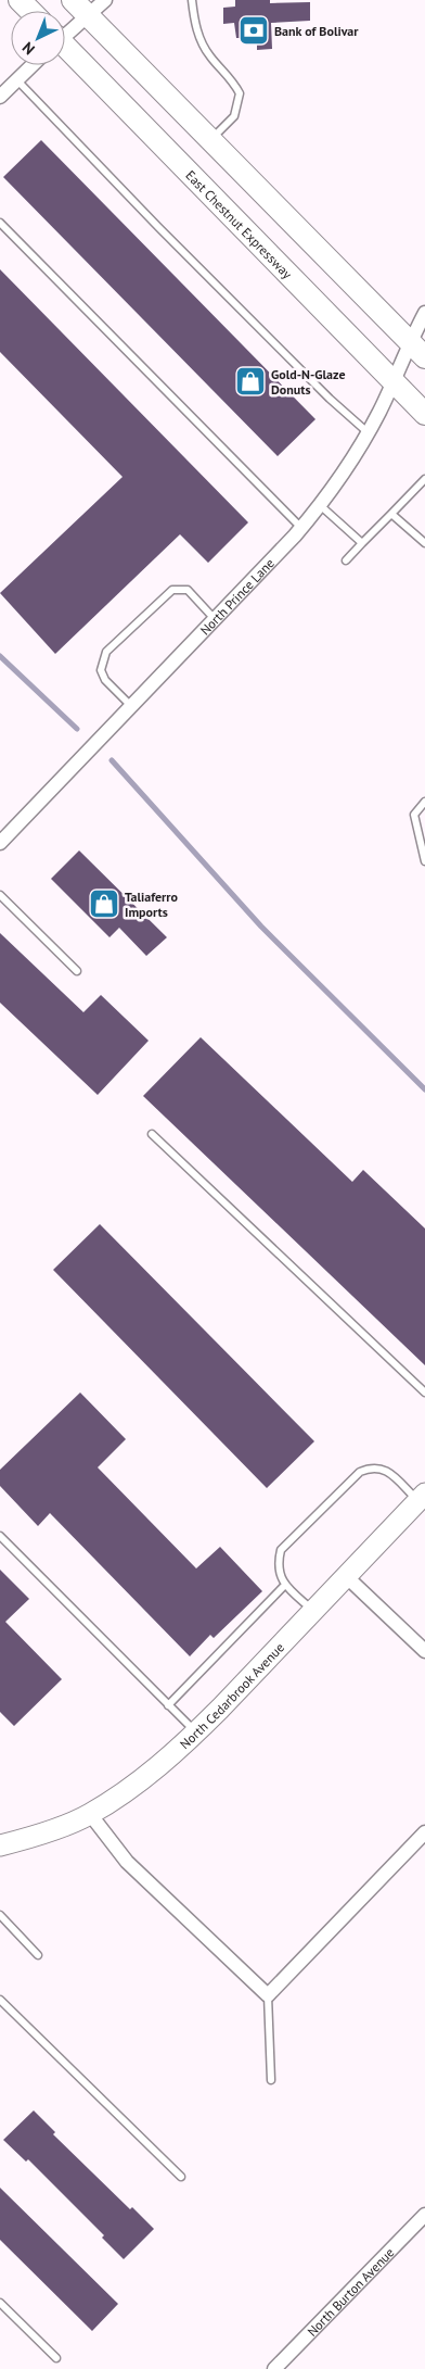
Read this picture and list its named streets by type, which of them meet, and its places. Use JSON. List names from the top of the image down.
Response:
{
  "streets": {
    "main road": ["East Chestnut Expressway"],
    "street": ["North Prince Lane", "North Cedarbrook Avenue", "North Burton Avenue"]
  },
  "crossings": [
    ["East Chestnut Expressway", "North Prince Lane"]
  ],
  "places": {
    "bank": ["Bank of Bolivar"],
    "shop": ["Gold-N-Glaze Donuts", "Taliaferro Imports"]
  },
  "north": "bottom left"
}
